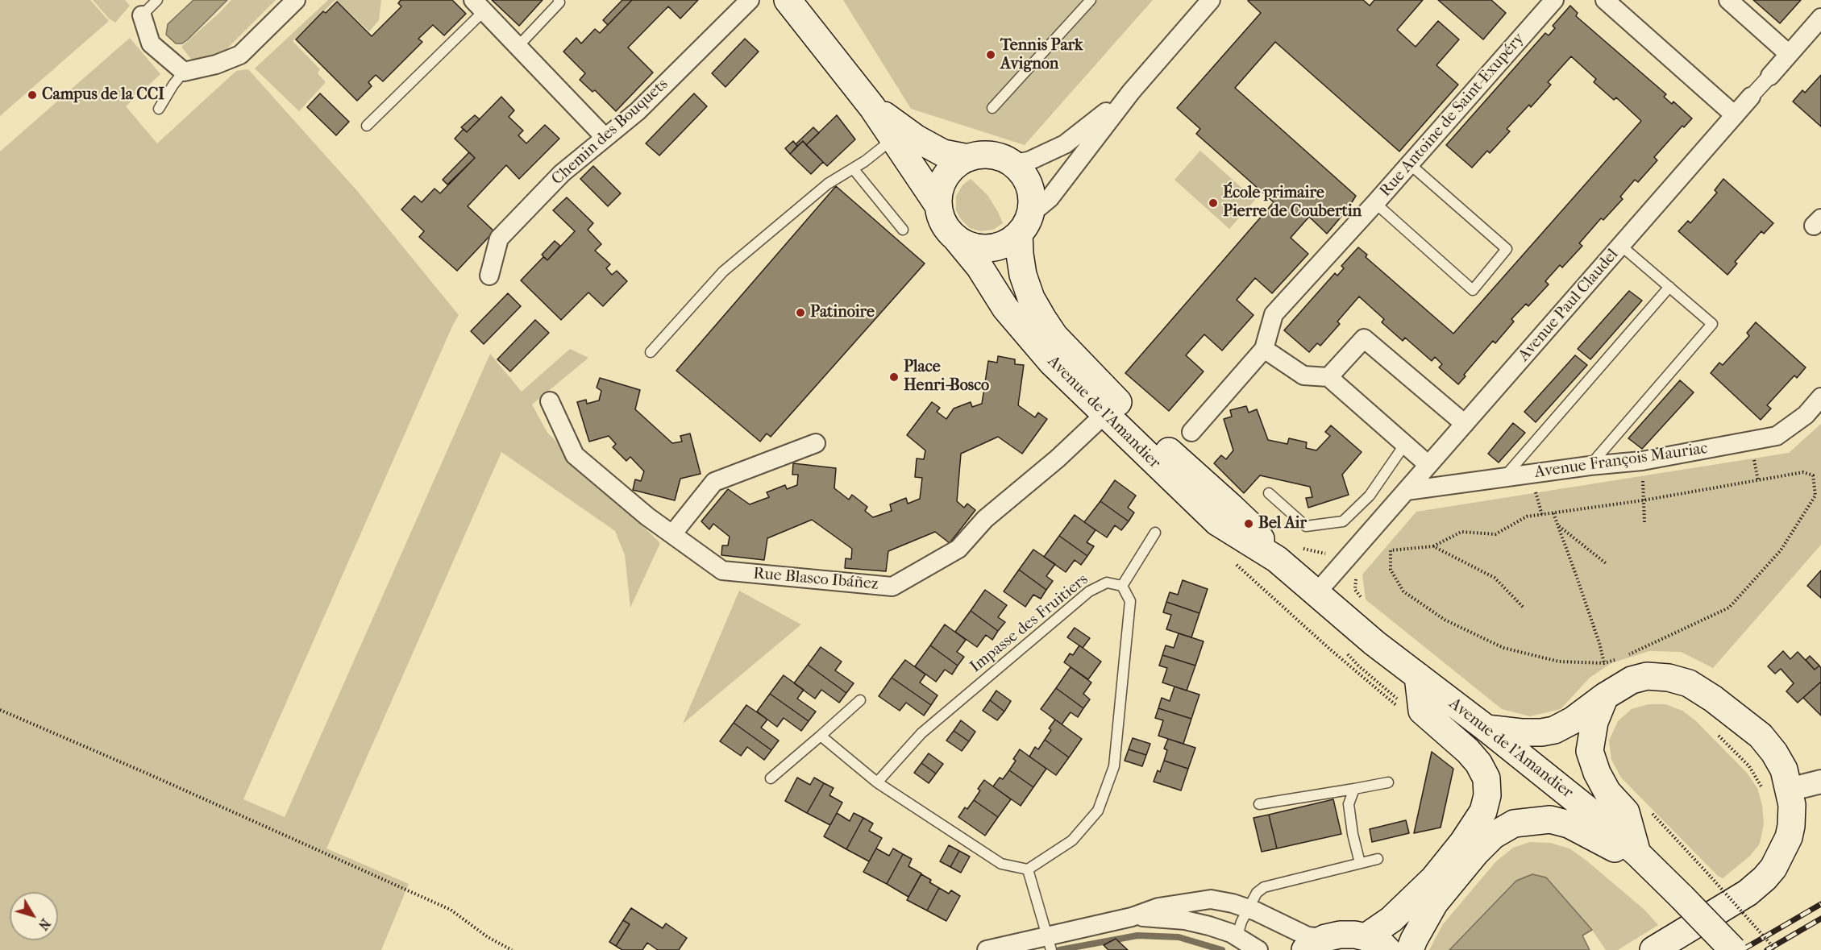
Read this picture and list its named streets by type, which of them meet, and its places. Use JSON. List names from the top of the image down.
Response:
{
  "streets": {
    "main road": ["Avenue de l'Amandier"],
    "street": [
      "Rue Antoine de Saint-Exupéry",
      "Chemin des Bouquets",
      "Avenue Paul Claudel",
      "Avenue François Mauriac",
      "Rue Blasco Ibáñez"
    ],
    "lane": ["Impasse des Fruitiers"]
  },
  "crossings": [
    ["Avenue Paul Claudel", "Avenue de l'Amandier"],
    ["Avenue Paul Claudel", "Avenue François Mauriac"],
    ["Avenue de l'Amandier", "Rue Blasco Ibáñez"]
  ],
  "places": [
    "Tennis Park Avignon",
    "Campus de la CCI",
    "École primaire Pierre de Coubertin",
    "Patinoire",
    "Place Henri-Bosco",
    "Bel Air"
  ],
  "north": "bottom right"
}
